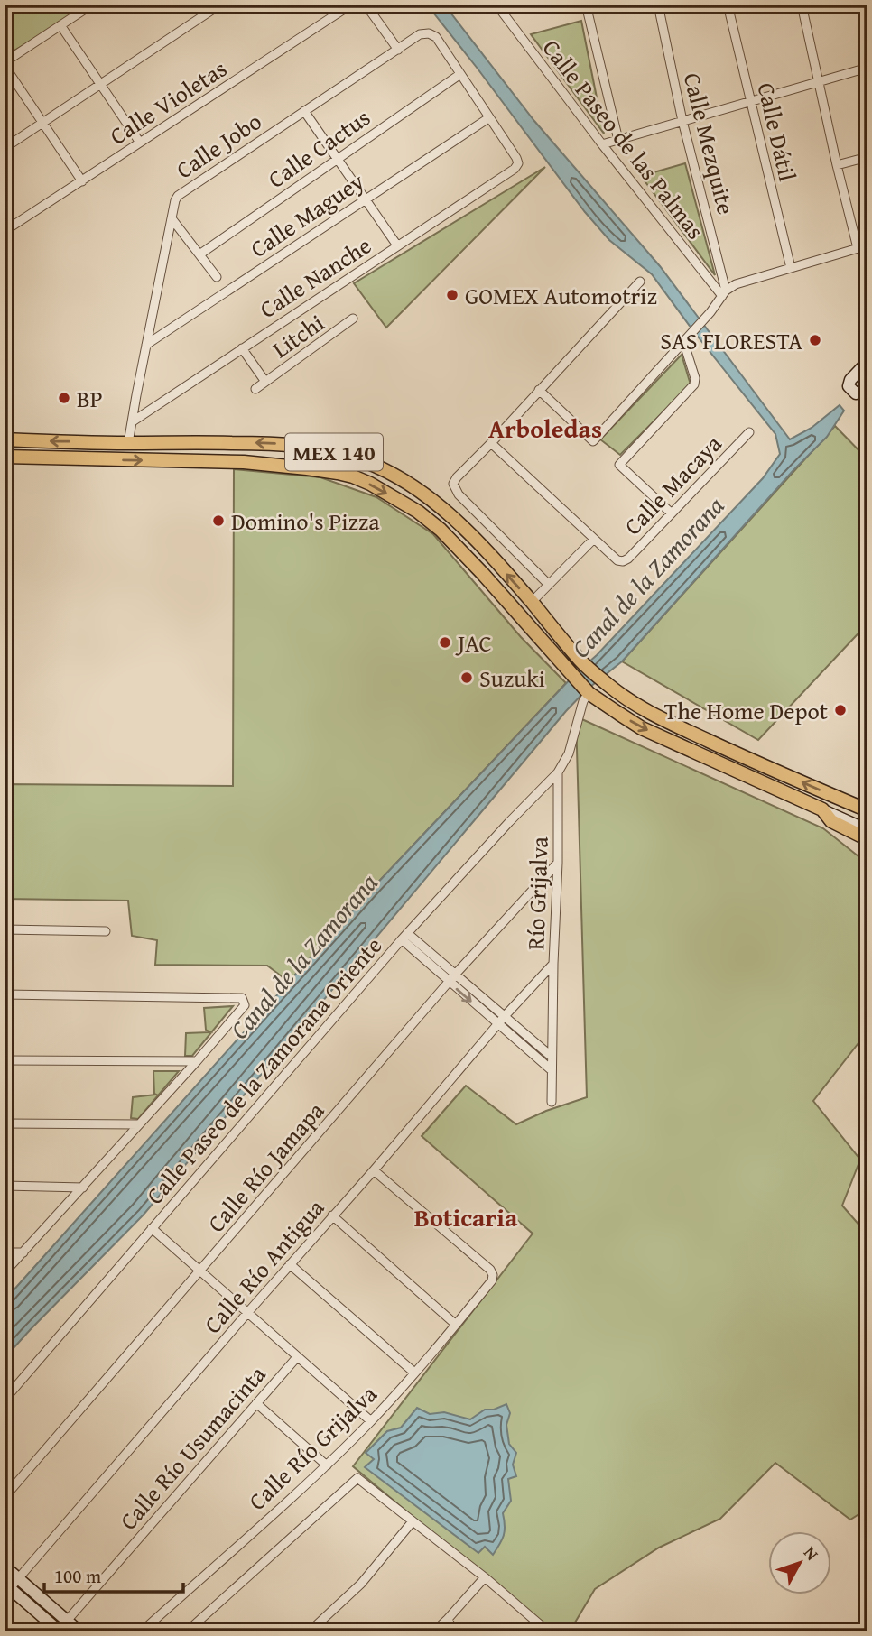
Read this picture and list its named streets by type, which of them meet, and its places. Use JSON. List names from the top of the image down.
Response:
{
  "streets": {
    "main road": ["MEX 140"],
    "street": [
      "Calle Violetas",
      "Calle Dátil",
      "Calle Paseo de las Palmas",
      "Calle Mezquite",
      "Calle Jobo",
      "Calle Cactus",
      "Calle Maguey",
      "Calle Nanche",
      "Litchi",
      "Calle Macaya",
      "Río Grijalva",
      "Calle Paseo de la Zamorana Oriente",
      "Calle Río Jamapa",
      "Calle Río Antigua",
      "Calle Río Usumacinta",
      "Calle Río Grijalva"
    ]
  },
  "crossings": [
    ["Calle Paseo de las Palmas", "Calle Mezquite"],
    ["Calle Jobo", "Calle Cactus"],
    ["Calle Jobo", "Calle Maguey"],
    ["Calle Jobo", "Calle Nanche"],
    ["Calle Jobo", "MEX 140"],
    ["Calle Maguey", "Calle Nanche"],
    ["Calle Nanche", "Litchi"],
    ["MEX 140", "Río Grijalva"],
    ["Río Grijalva", "Calle Paseo de la Zamorana Oriente"],
    ["Río Grijalva", "Calle Río Jamapa"],
    ["Río Grijalva", "Calle Río Antigua"],
    ["Calle Río Antigua", "Calle Río Grijalva"]
  ],
  "districts": ["Arboledas", "Boticaria"],
  "water": ["Canal de la Zamorana"],
  "places": [
    "GOMEX Automotriz",
    "SAS FLORESTA",
    "BP",
    "Domino's Pizza",
    "JAC",
    "Suzuki",
    "The Home Depot"
  ],
  "scale_bar": "100 m",
  "north": "top right"
}
